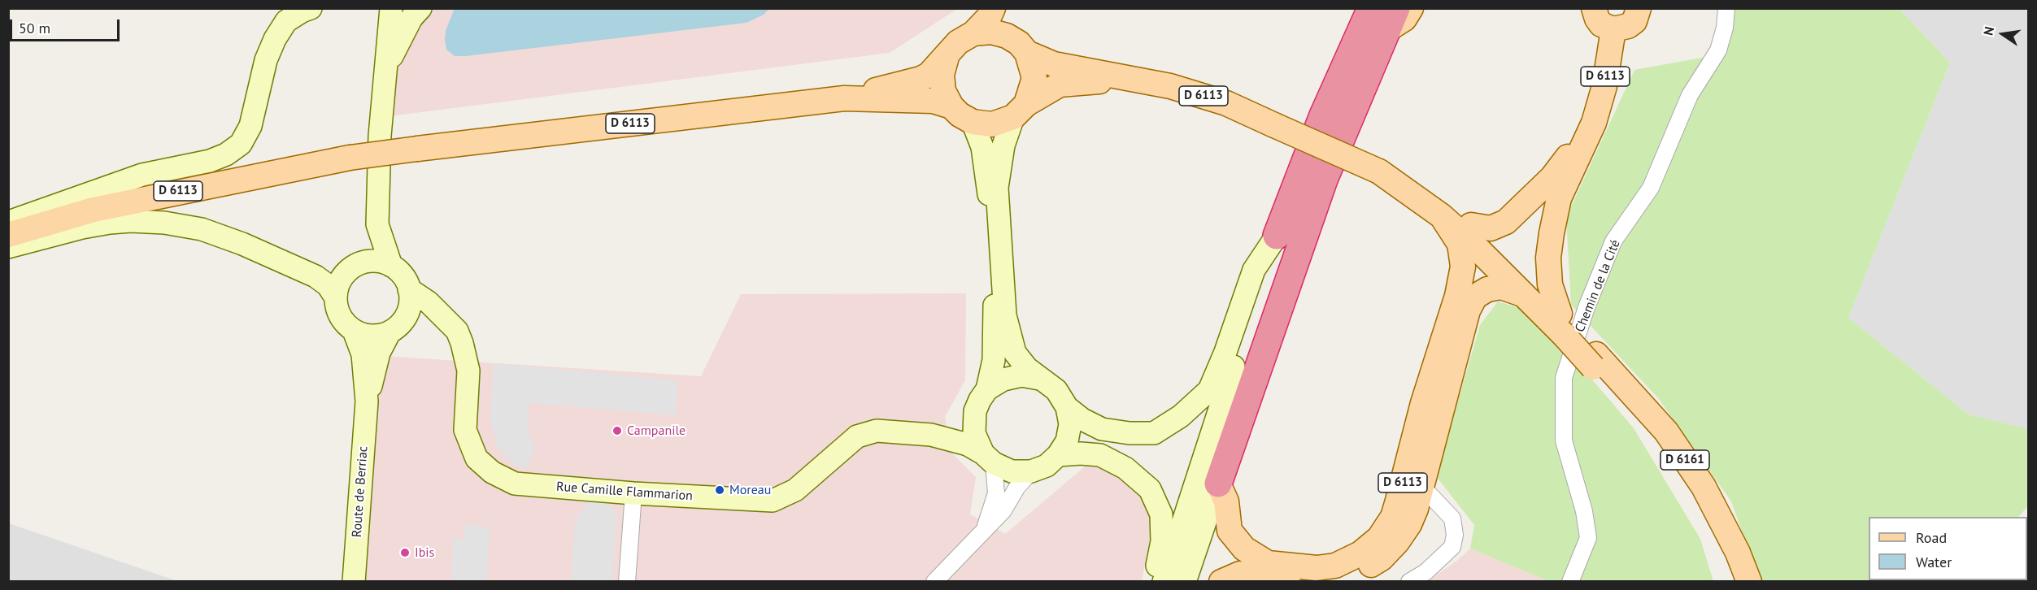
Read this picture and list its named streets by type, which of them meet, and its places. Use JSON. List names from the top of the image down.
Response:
{
  "streets": {
    "main road": [
      "D 6113",
      "D 6161",
      "Route de Berriac",
      "Rue Camille Flammarion"
    ],
    "street": ["Chemin de la Cité"]
  },
  "crossings": [
    ["D 6113", "D 6161"],
    ["Route de Berriac", "Rue Camille Flammarion"]
  ],
  "places": ["Campanile", "Moreau", "Ibis"],
  "legend": ["Road", "Water"],
  "scale_bar": "50 m",
  "north": "left"
}
